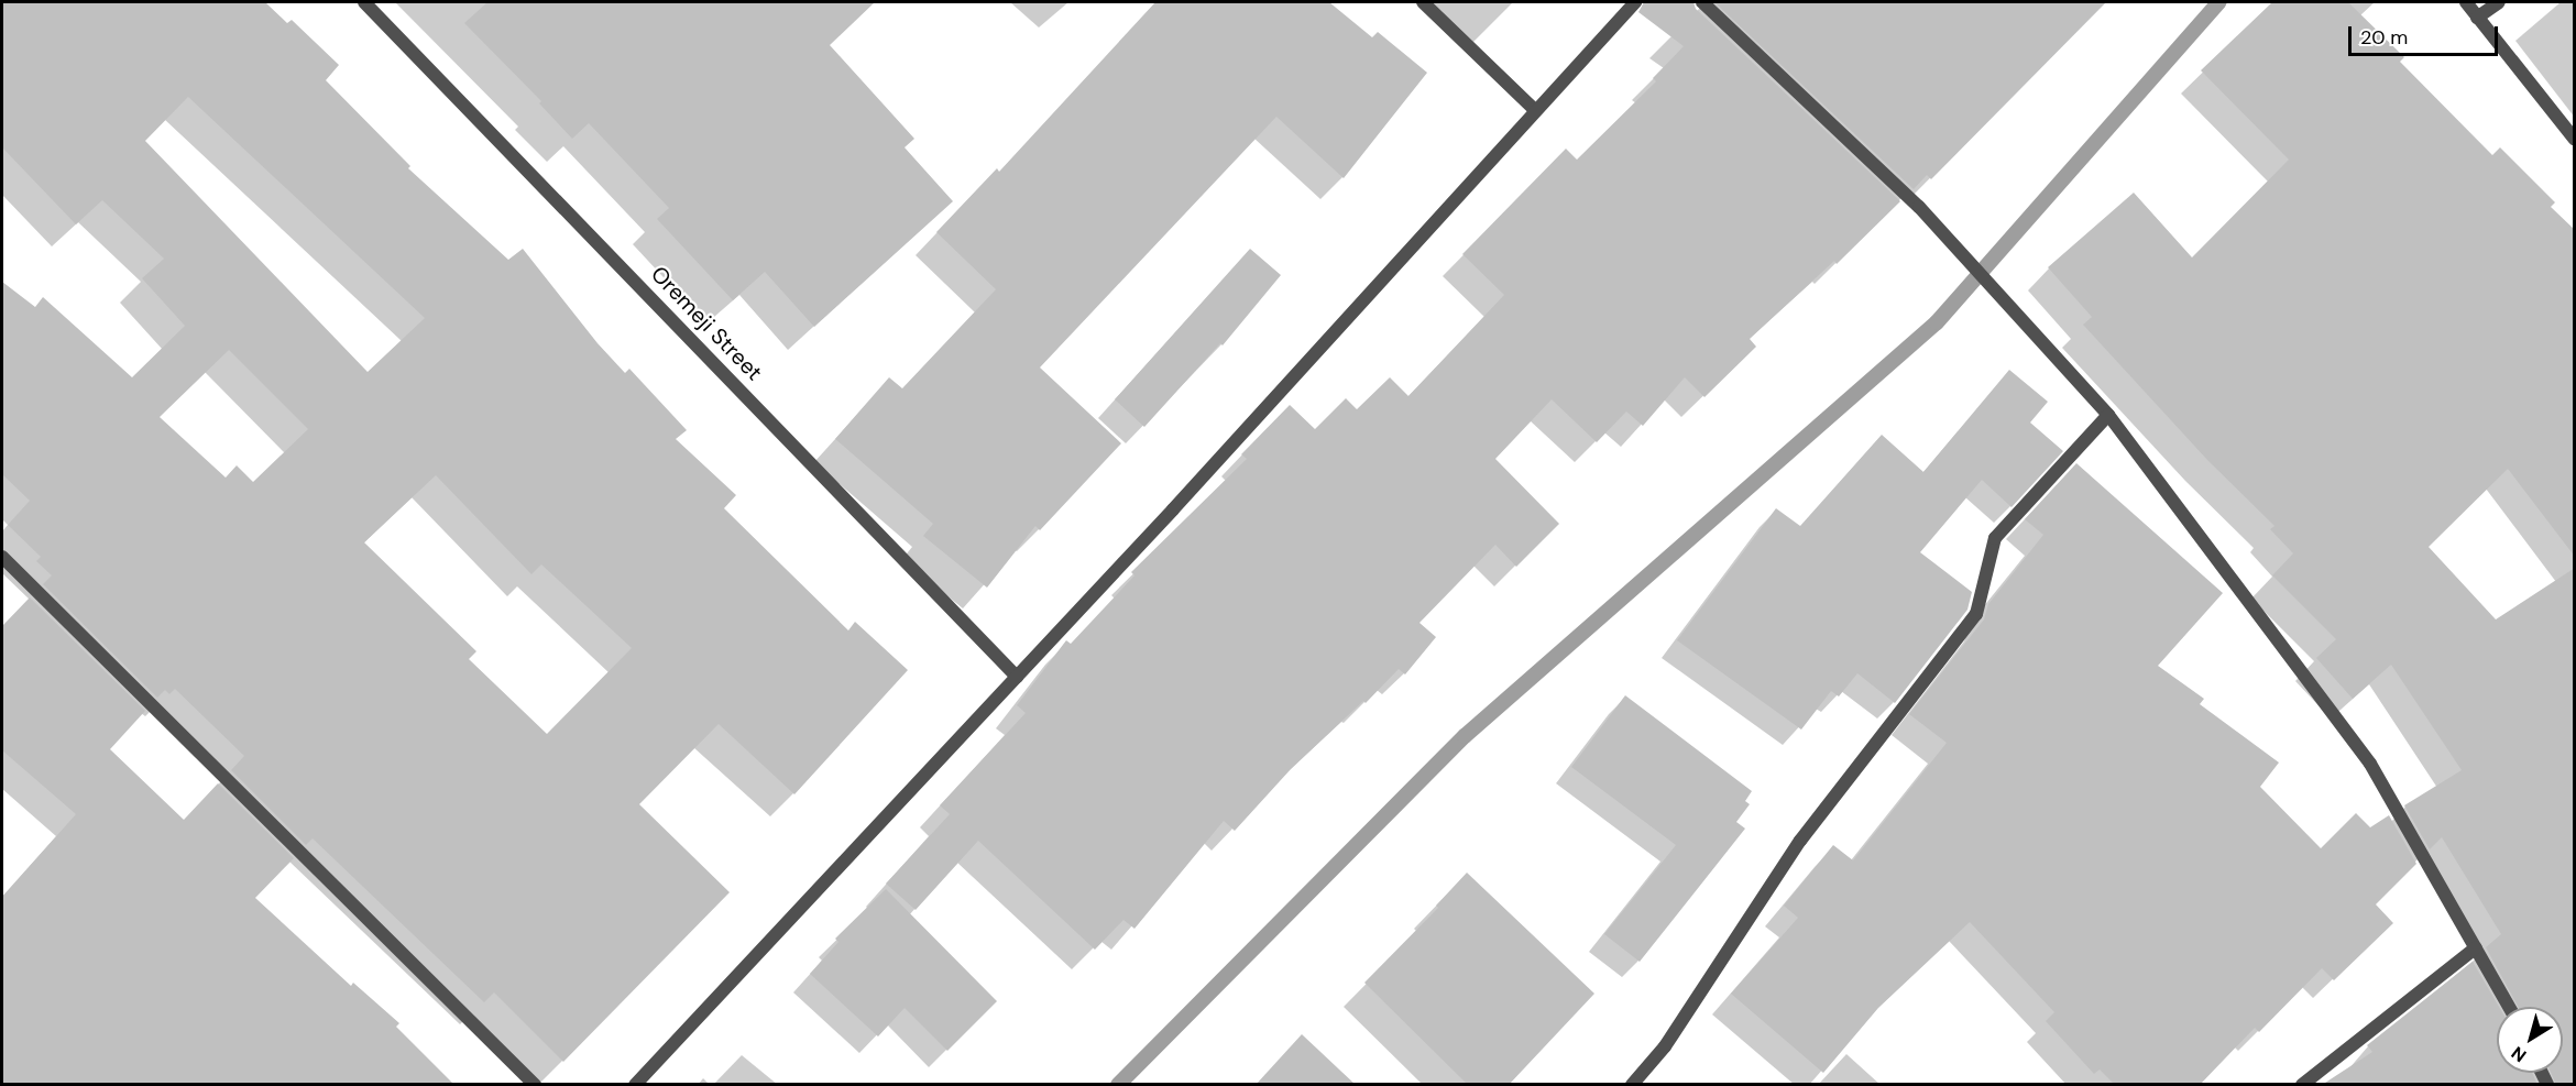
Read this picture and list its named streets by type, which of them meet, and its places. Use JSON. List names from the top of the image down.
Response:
{
  "streets": {
    "street": ["Oremeji Street"]
  },
  "scale_bar": "20 m",
  "north": "bottom left"
}
